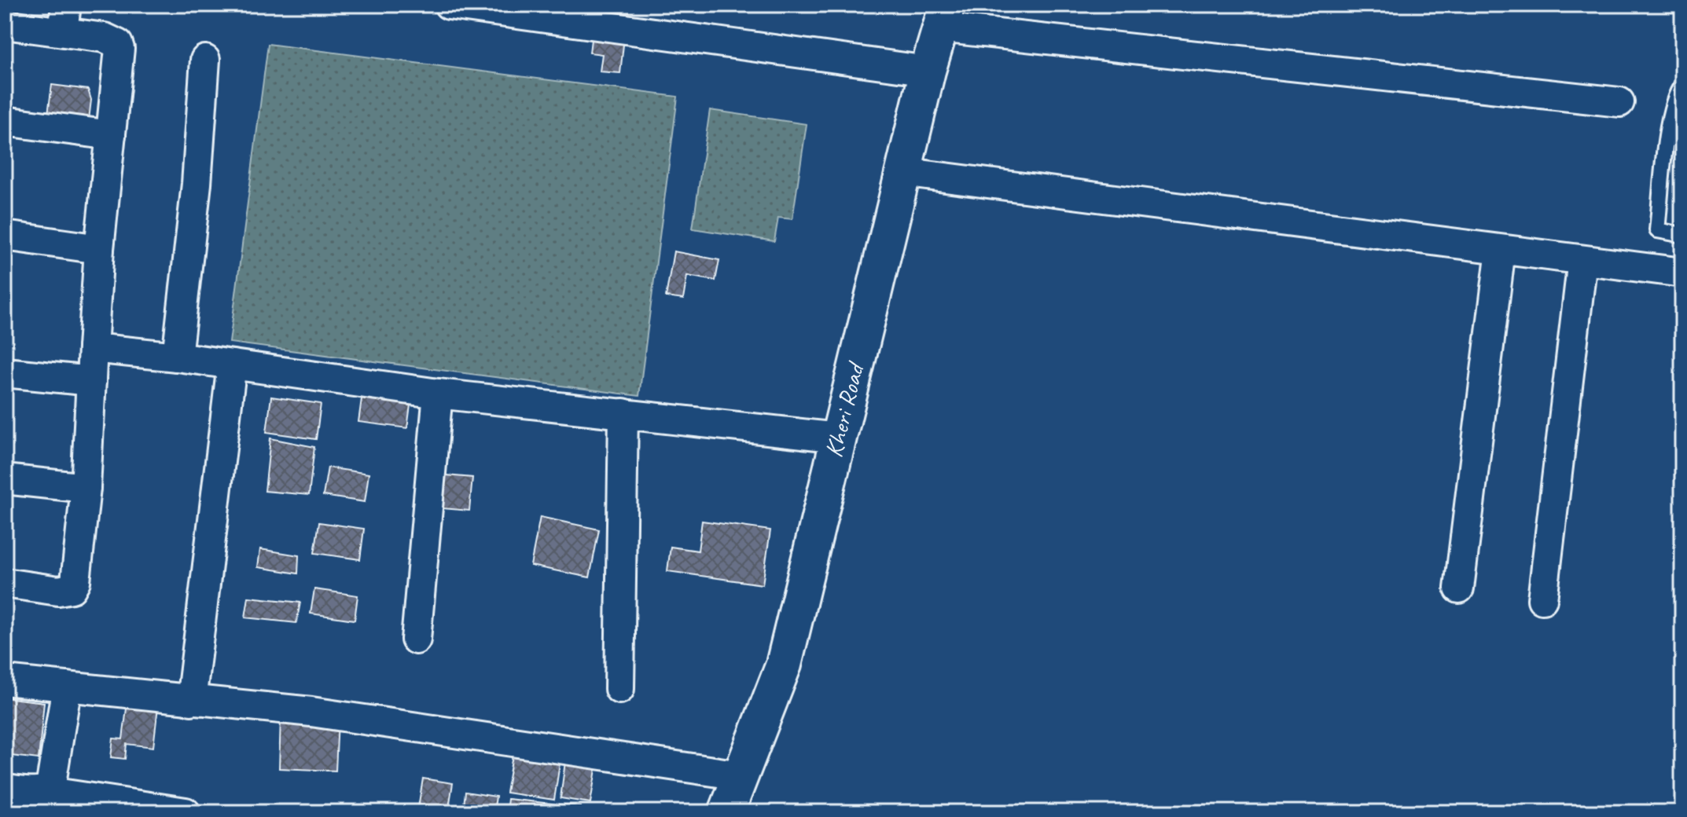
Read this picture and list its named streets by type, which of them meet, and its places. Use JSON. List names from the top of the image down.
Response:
{
  "streets": {
    "street": ["Kheri Road"]
  }
}
